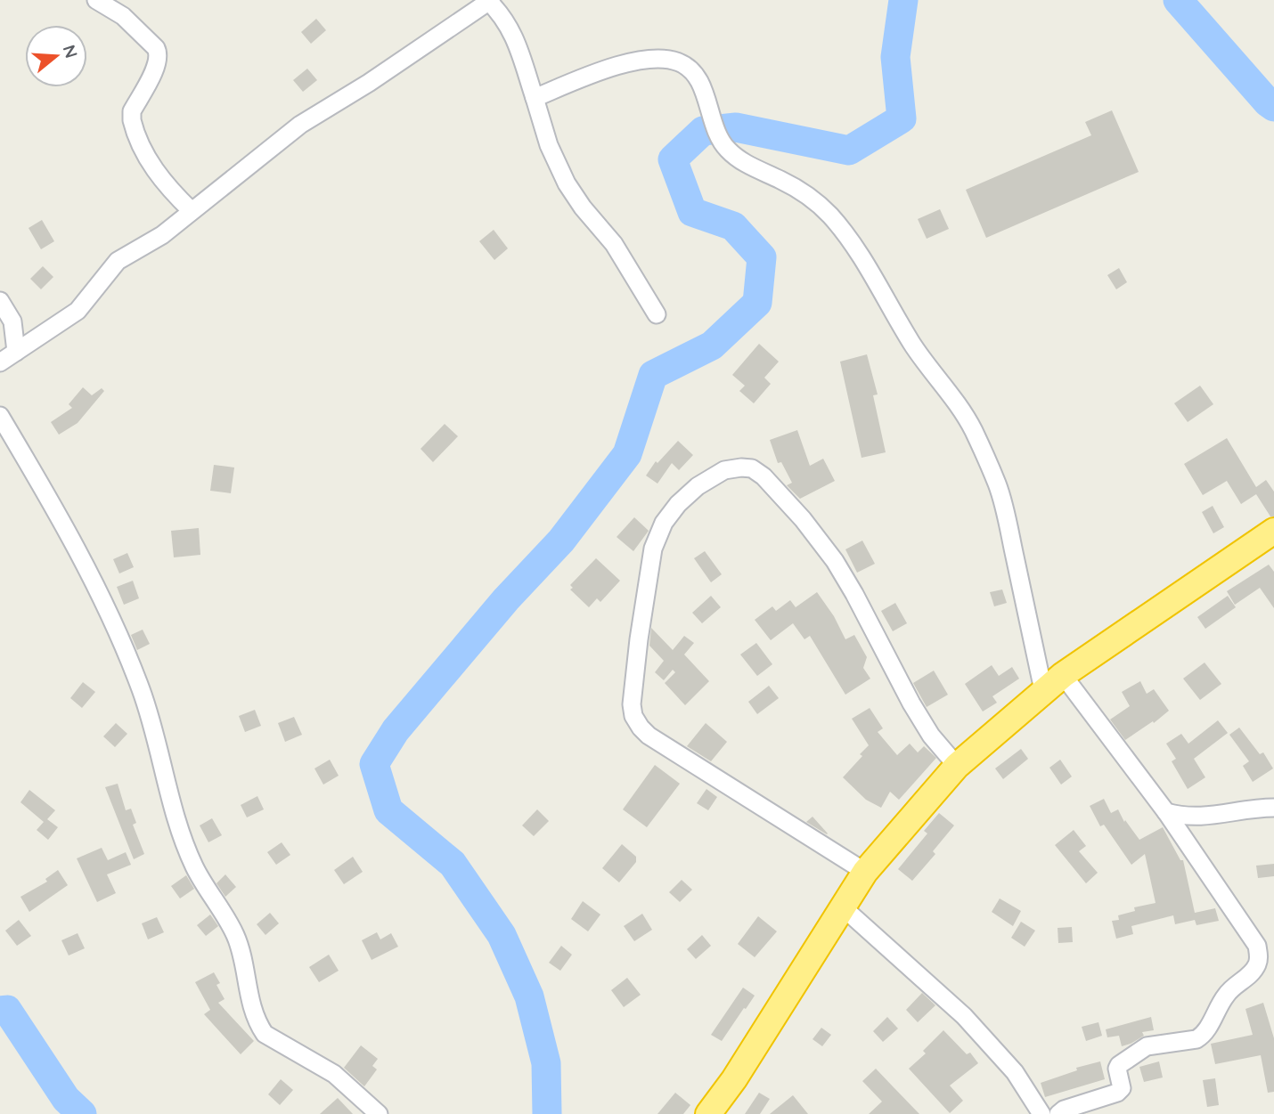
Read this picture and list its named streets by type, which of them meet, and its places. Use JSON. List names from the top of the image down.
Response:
{
  "north": "right"
}
